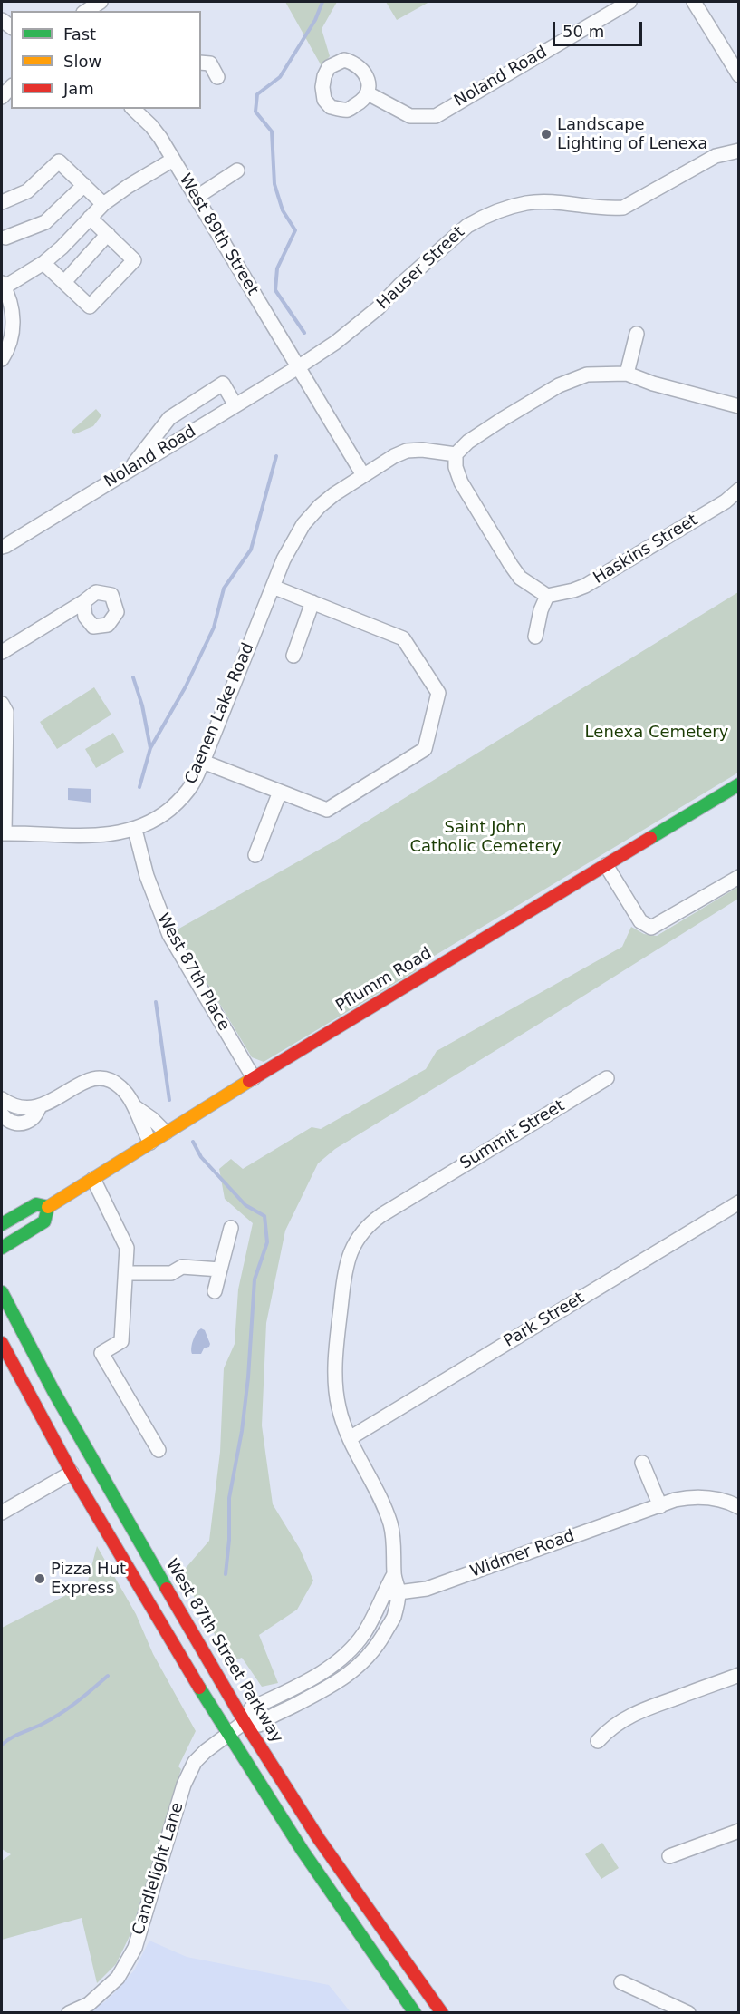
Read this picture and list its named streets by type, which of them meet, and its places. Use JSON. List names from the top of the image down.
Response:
{
  "streets": {
    "main road": ["Pflumm Road", "West 87th Street Parkway"],
    "street": [
      "Noland Road",
      "West 89th Street",
      "Hauser Street",
      "Haskins Street",
      "Caenen Lake Road",
      "West 87th Place",
      "Summit Street",
      "Park Street",
      "Widmer Road",
      "Candlelight Lane"
    ]
  },
  "crossings": [
    ["Noland Road", "West 89th Street"],
    ["Noland Road", "Hauser Street"],
    ["West 89th Street", "Hauser Street"],
    ["Caenen Lake Road", "West 87th Place"],
    ["West 87th Place", "Pflumm Road"],
    ["Summit Street", "Candlelight Lane"],
    ["Park Street", "Candlelight Lane"],
    ["Widmer Road", "Candlelight Lane"],
    ["West 87th Street Parkway", "Candlelight Lane"]
  ],
  "parks": ["Lenexa Cemetery", "Saint John Catholic Cemetery"],
  "places": ["Landscape Lighting of Lenexa", "Pizza Hut Express"],
  "legend": ["Fast", "Slow", "Jam"],
  "scale_bar": "50 m"
}
